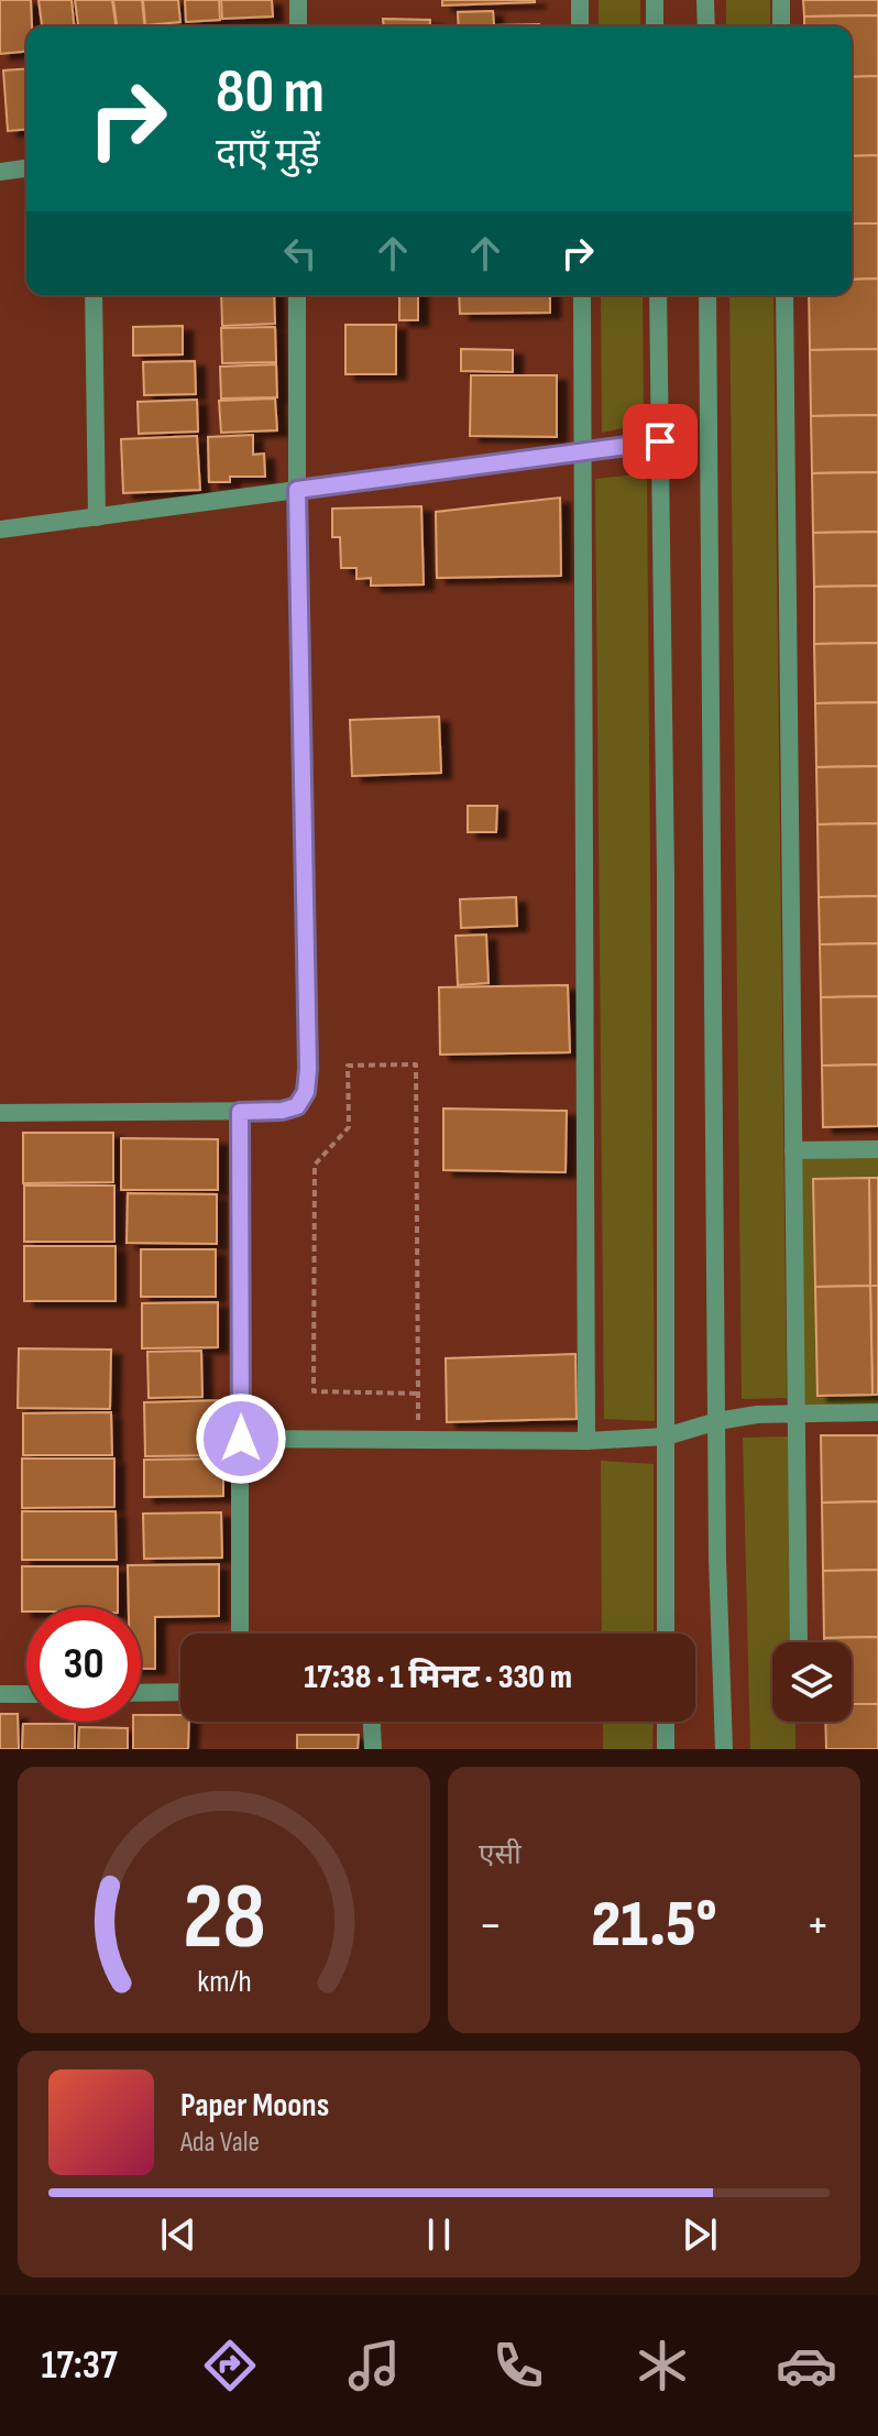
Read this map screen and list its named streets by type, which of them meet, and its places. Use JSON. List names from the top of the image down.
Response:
{
  "page": {
    "turn": ["80 m", "दाएँ मुड़ें"],
    "limit": "30",
    "trip": "17:38 · 1 मिनट · 330 m",
    "tile": "एसी",
    "heat": ["−", "21.5°", "+"],
    "song": ["Paper Moons", "Ada Vale"],
    "tabs": "17:37",
    "gauge": ["28", "km/h"]
  }
}
